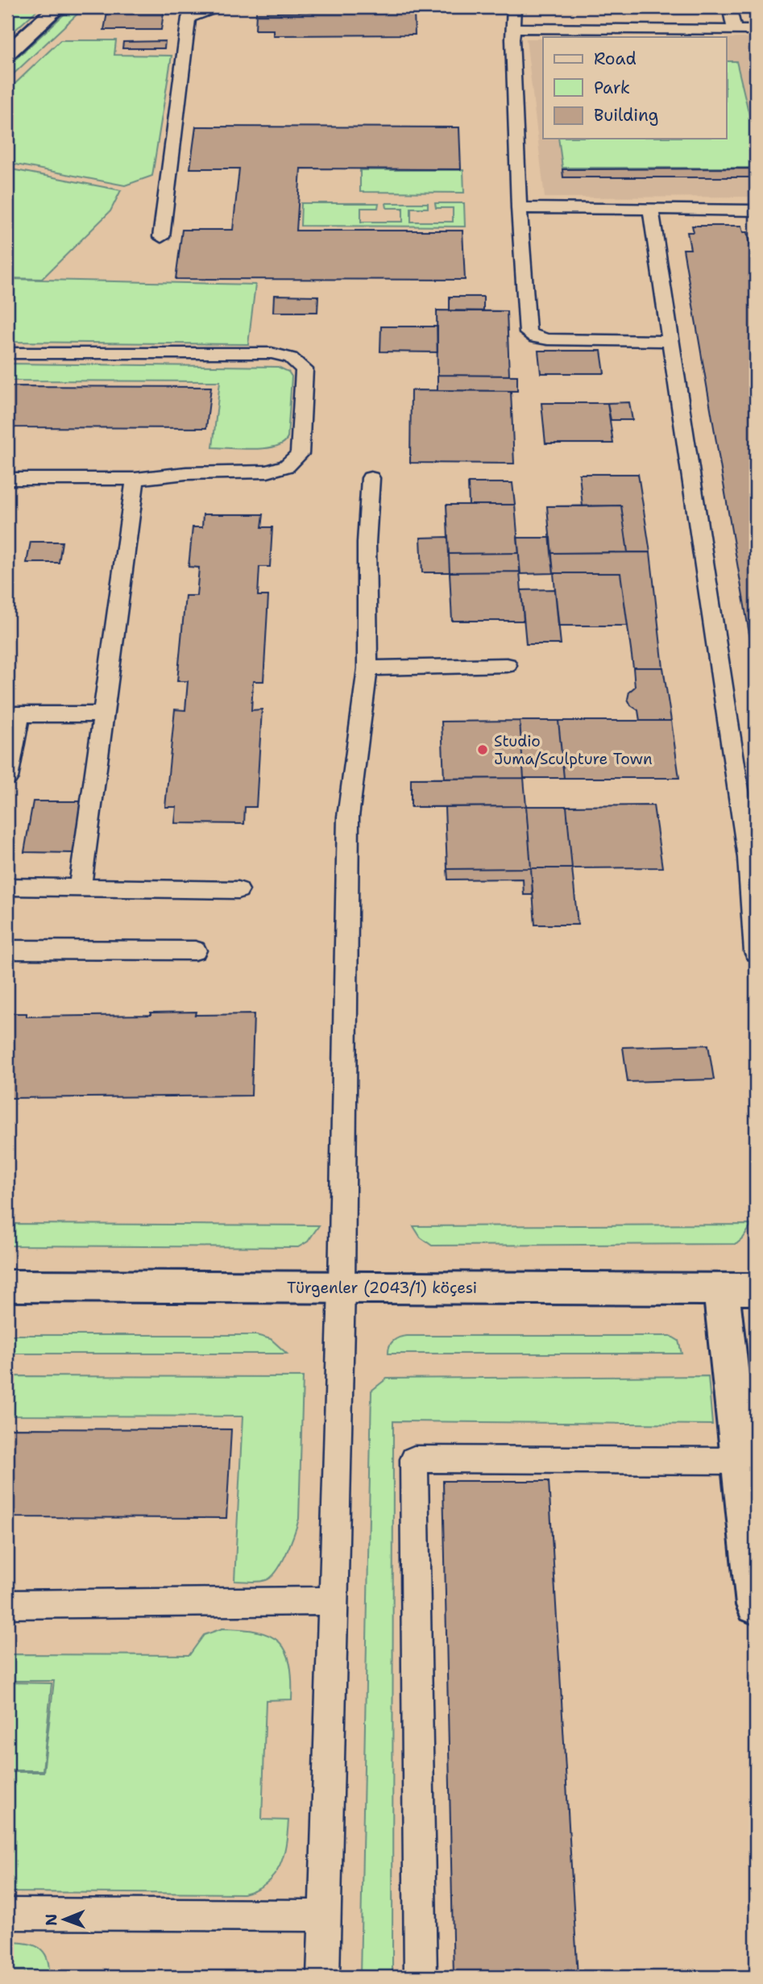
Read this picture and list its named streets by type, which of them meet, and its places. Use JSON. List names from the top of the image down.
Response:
{
  "streets": {
    "street": ["Türgenler (2043/1) köçesi"]
  },
  "places": ["Studio Juma/Sculpture Town"],
  "legend": ["Road", "Park", "Building"],
  "north": "left"
}
